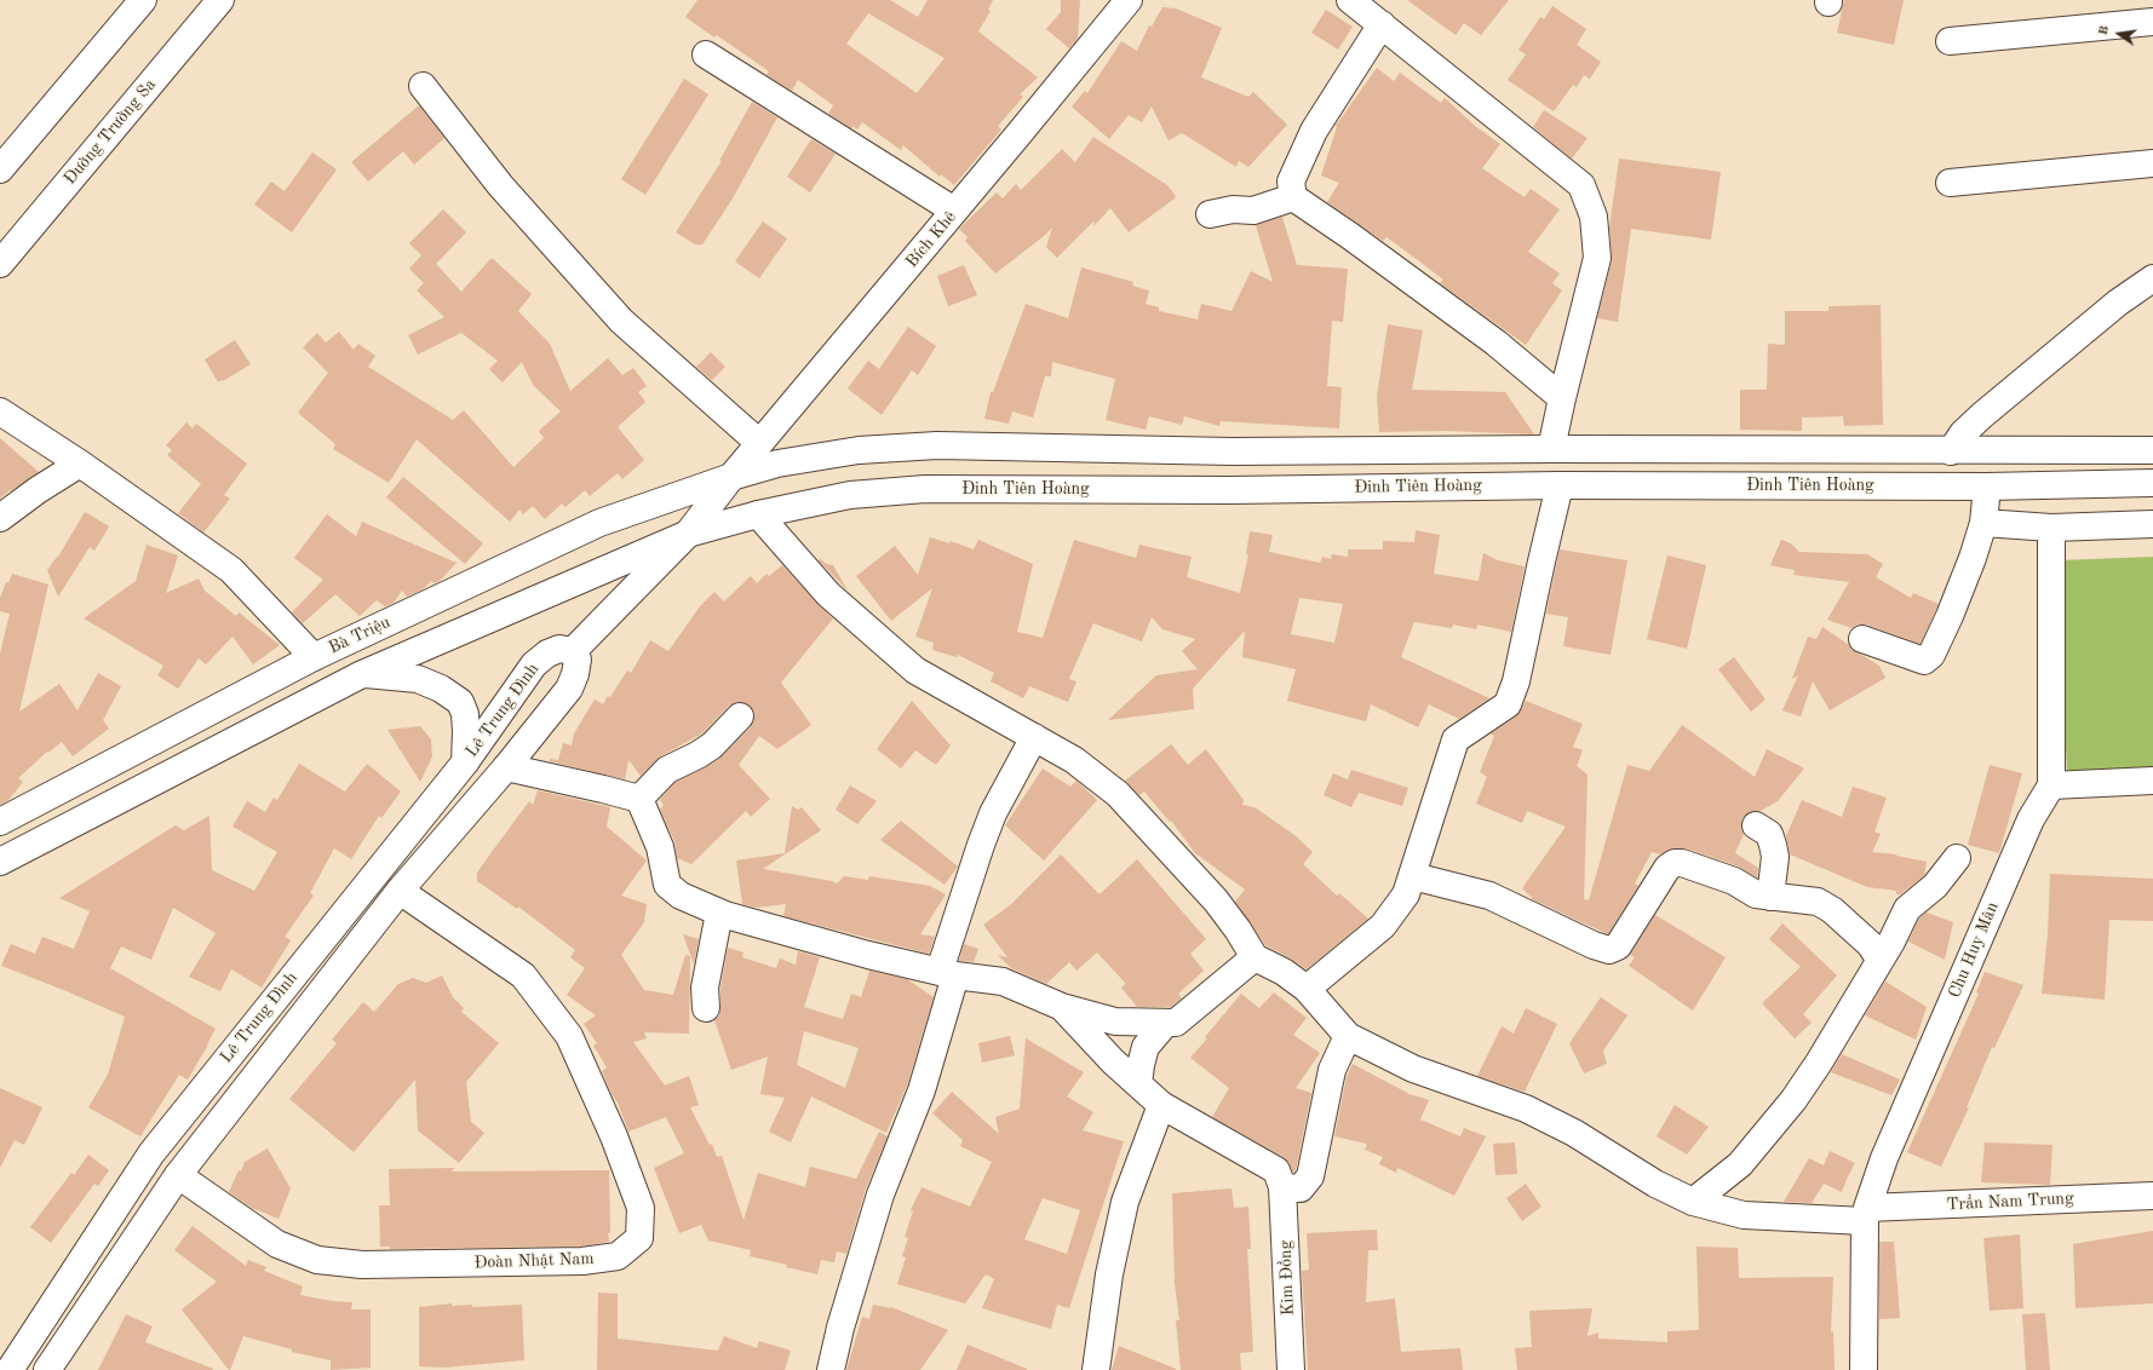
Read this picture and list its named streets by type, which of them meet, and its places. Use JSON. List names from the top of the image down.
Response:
{
  "streets": {
    "main road": [
      "Đường Trường Sa",
      "Bích Khê",
      "Đinh Tiên Hoàng",
      "Bà Triệu",
      "Lê Trung Đình",
      "Chu Huy Mân",
      "Trần Nam Trung",
      "Đoàn Nhật Nam",
      "Kim Đồng"
    ]
  },
  "crossings": [
    ["Bích Khê", "Đinh Tiên Hoàng"],
    ["Bích Khê", "Bà Triệu"],
    ["Bích Khê", "Lê Trung Đình"],
    ["Đinh Tiên Hoàng", "Bà Triệu"],
    ["Lê Trung Đình", "Đoàn Nhật Nam"],
    ["Chu Huy Mân", "Trần Nam Trung"]
  ],
  "north": "left"
}
